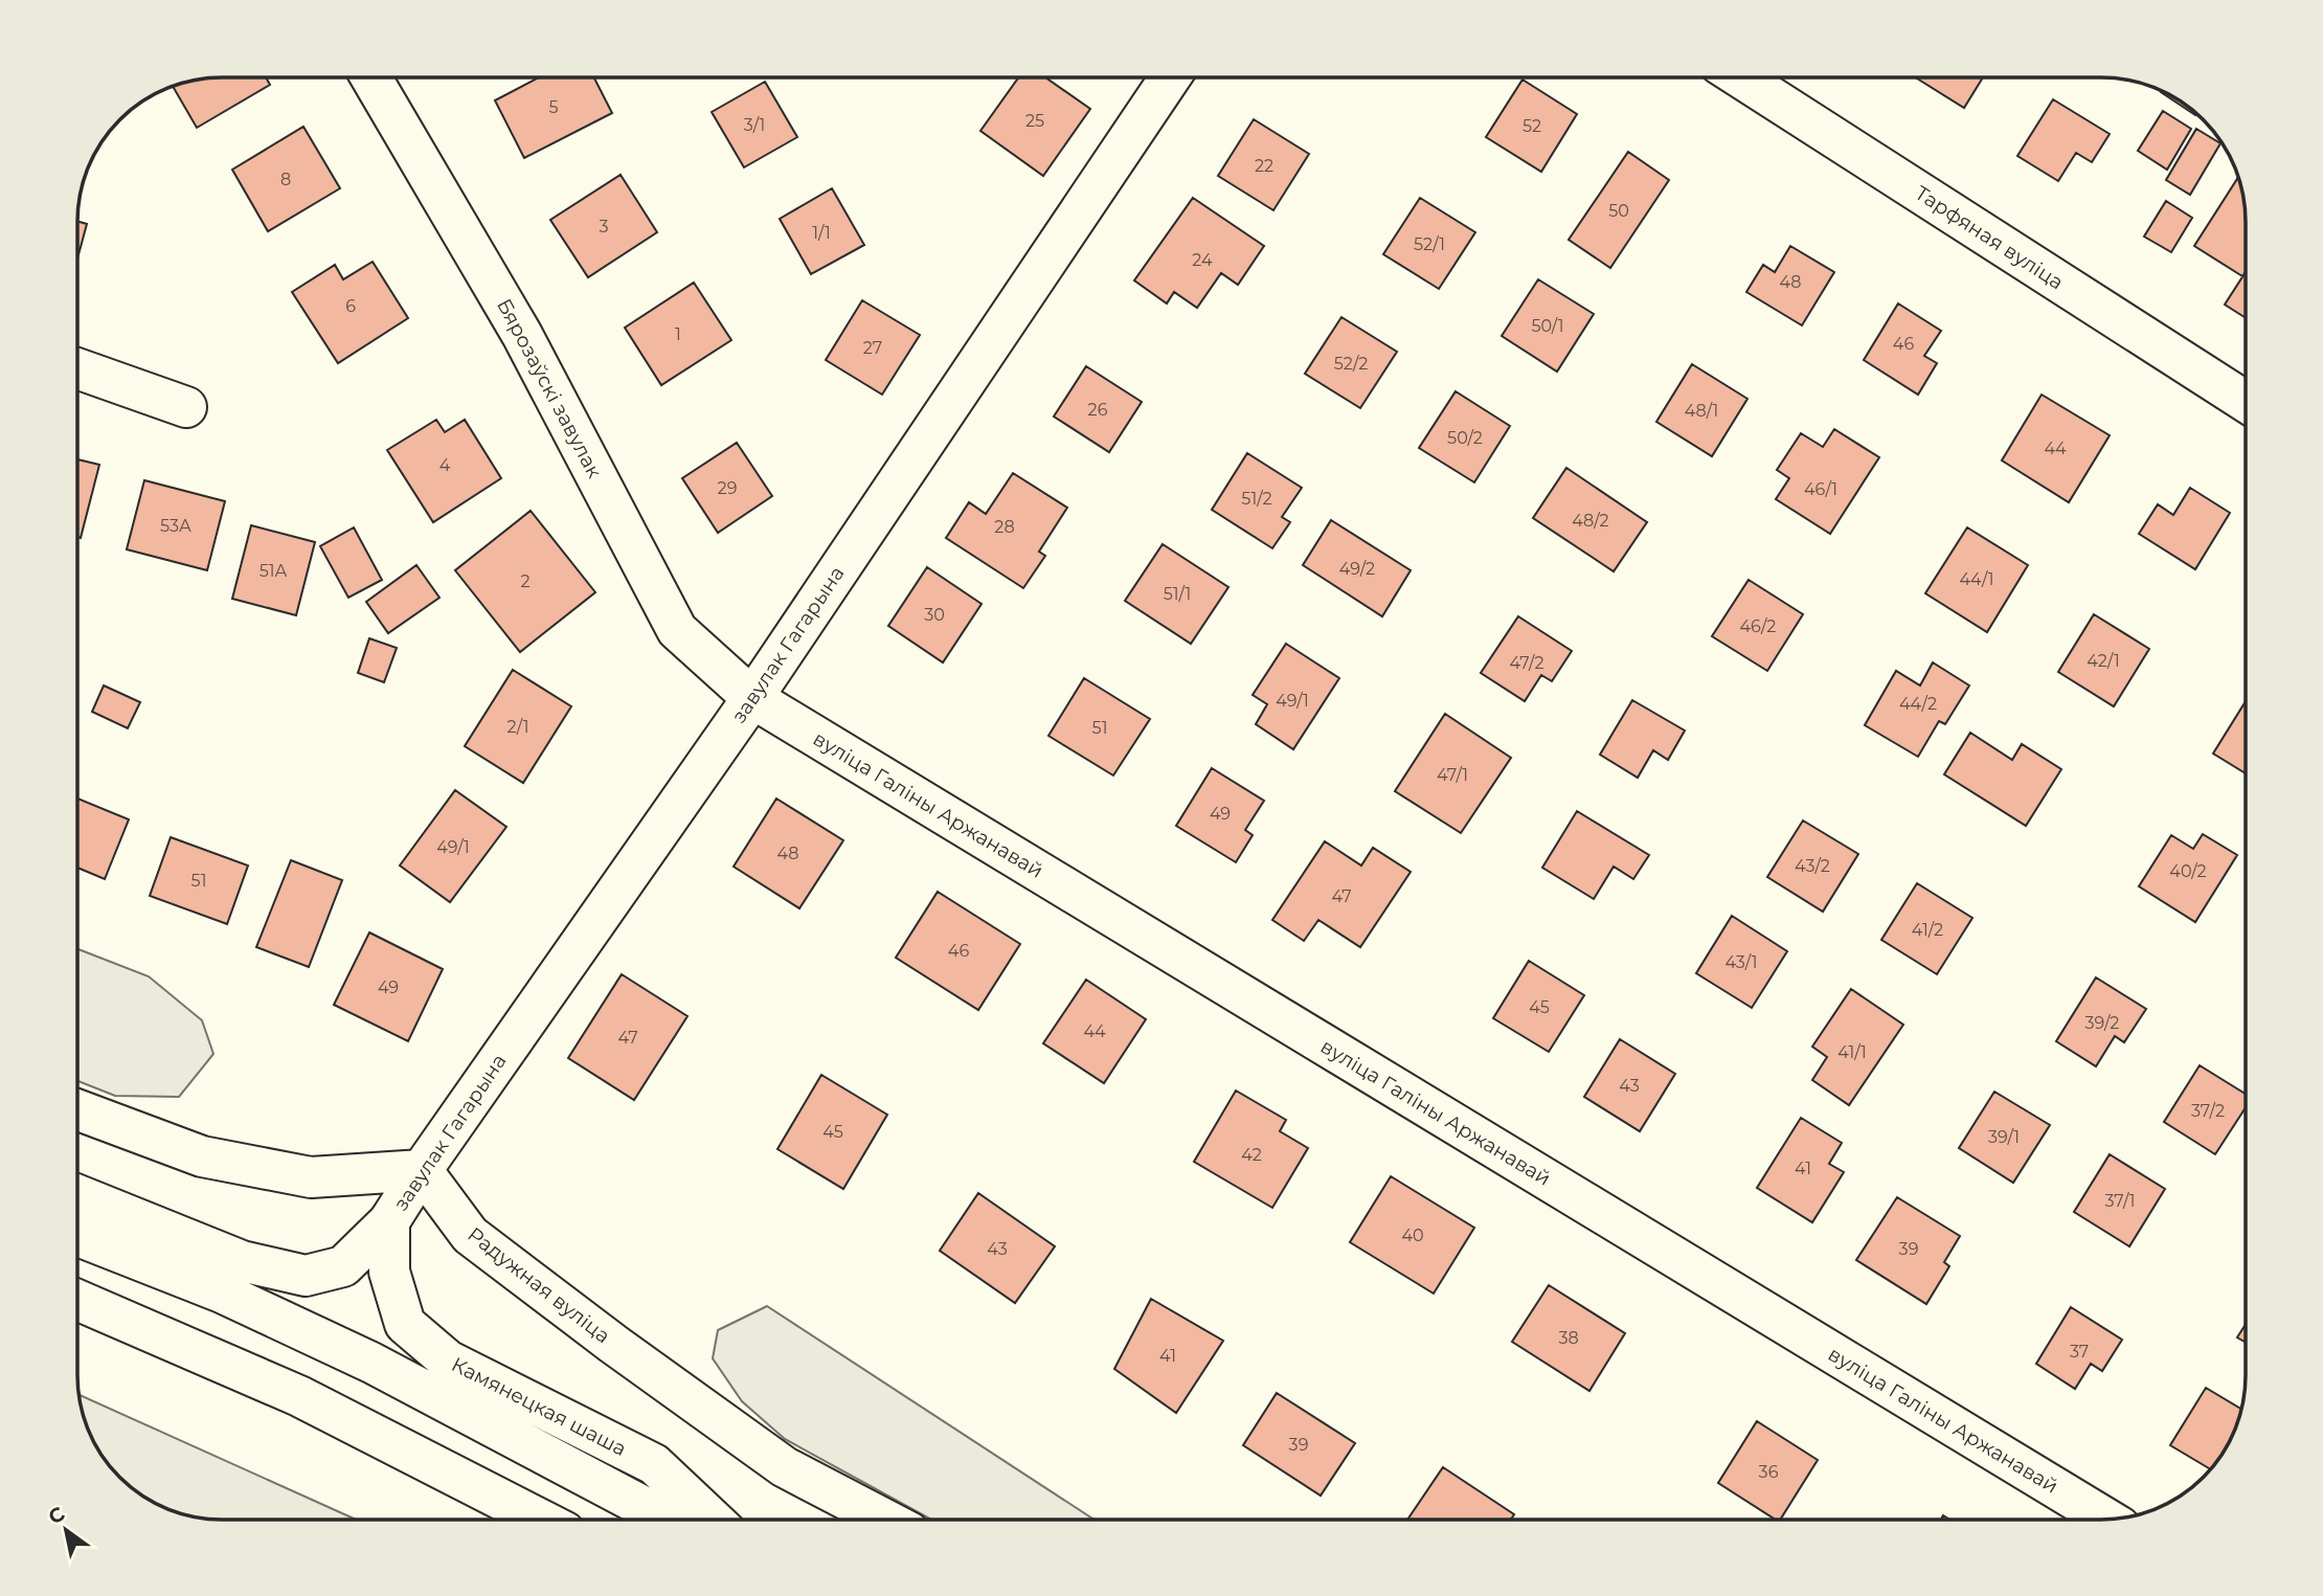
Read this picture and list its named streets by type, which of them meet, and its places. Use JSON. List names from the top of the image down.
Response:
{
  "streets": {
    "street": [
      "Тарфяная вуліца",
      "Бярозаўскі завулак",
      "завулак Гагарына",
      "вуліца Галіны Аржанавай",
      "Радужная вуліца",
      "Камянецкая шаша"
    ]
  },
  "crossings": [
    ["Бярозаўскі завулак", "завулак Гагарына"],
    ["Бярозаўскі завулак", "вуліца Галіны Аржанавай"],
    ["завулак Гагарына", "вуліца Галіны Аржанавай"],
    ["завулак Гагарына", "Радужная вуліца"],
    ["завулак Гагарына", "Камянецкая шаша"]
  ],
  "house_numbers": [
    "5",
    "25",
    "3/1",
    "52",
    "22",
    "8",
    "50",
    "3",
    "1/1",
    "52/1",
    "24",
    "48",
    "6",
    "50/1",
    "1",
    "46",
    "27",
    "52/2",
    "26",
    "48/1",
    "50/2",
    "44",
    "4",
    "29",
    "46/1",
    "51/2",
    "48/2",
    "53А",
    "28",
    "49/2",
    "51А",
    "44/1",
    "2",
    "51/1",
    "30",
    "46/2",
    "42/1",
    "47/2",
    "49/1",
    "44/2",
    "2/1",
    "51",
    "47/1",
    "49",
    "49/1",
    "48",
    "43/2",
    "40/2",
    "51",
    "47",
    "41/2",
    "46",
    "43/1",
    "49",
    "45",
    "39/2",
    "44",
    "47",
    "41/1",
    "43",
    "37/2",
    "45",
    "39/1",
    "42",
    "41",
    "37/1",
    "40",
    "43",
    "39",
    "38",
    "37",
    "41",
    "39",
    "36"
  ],
  "north": "top left"
}
